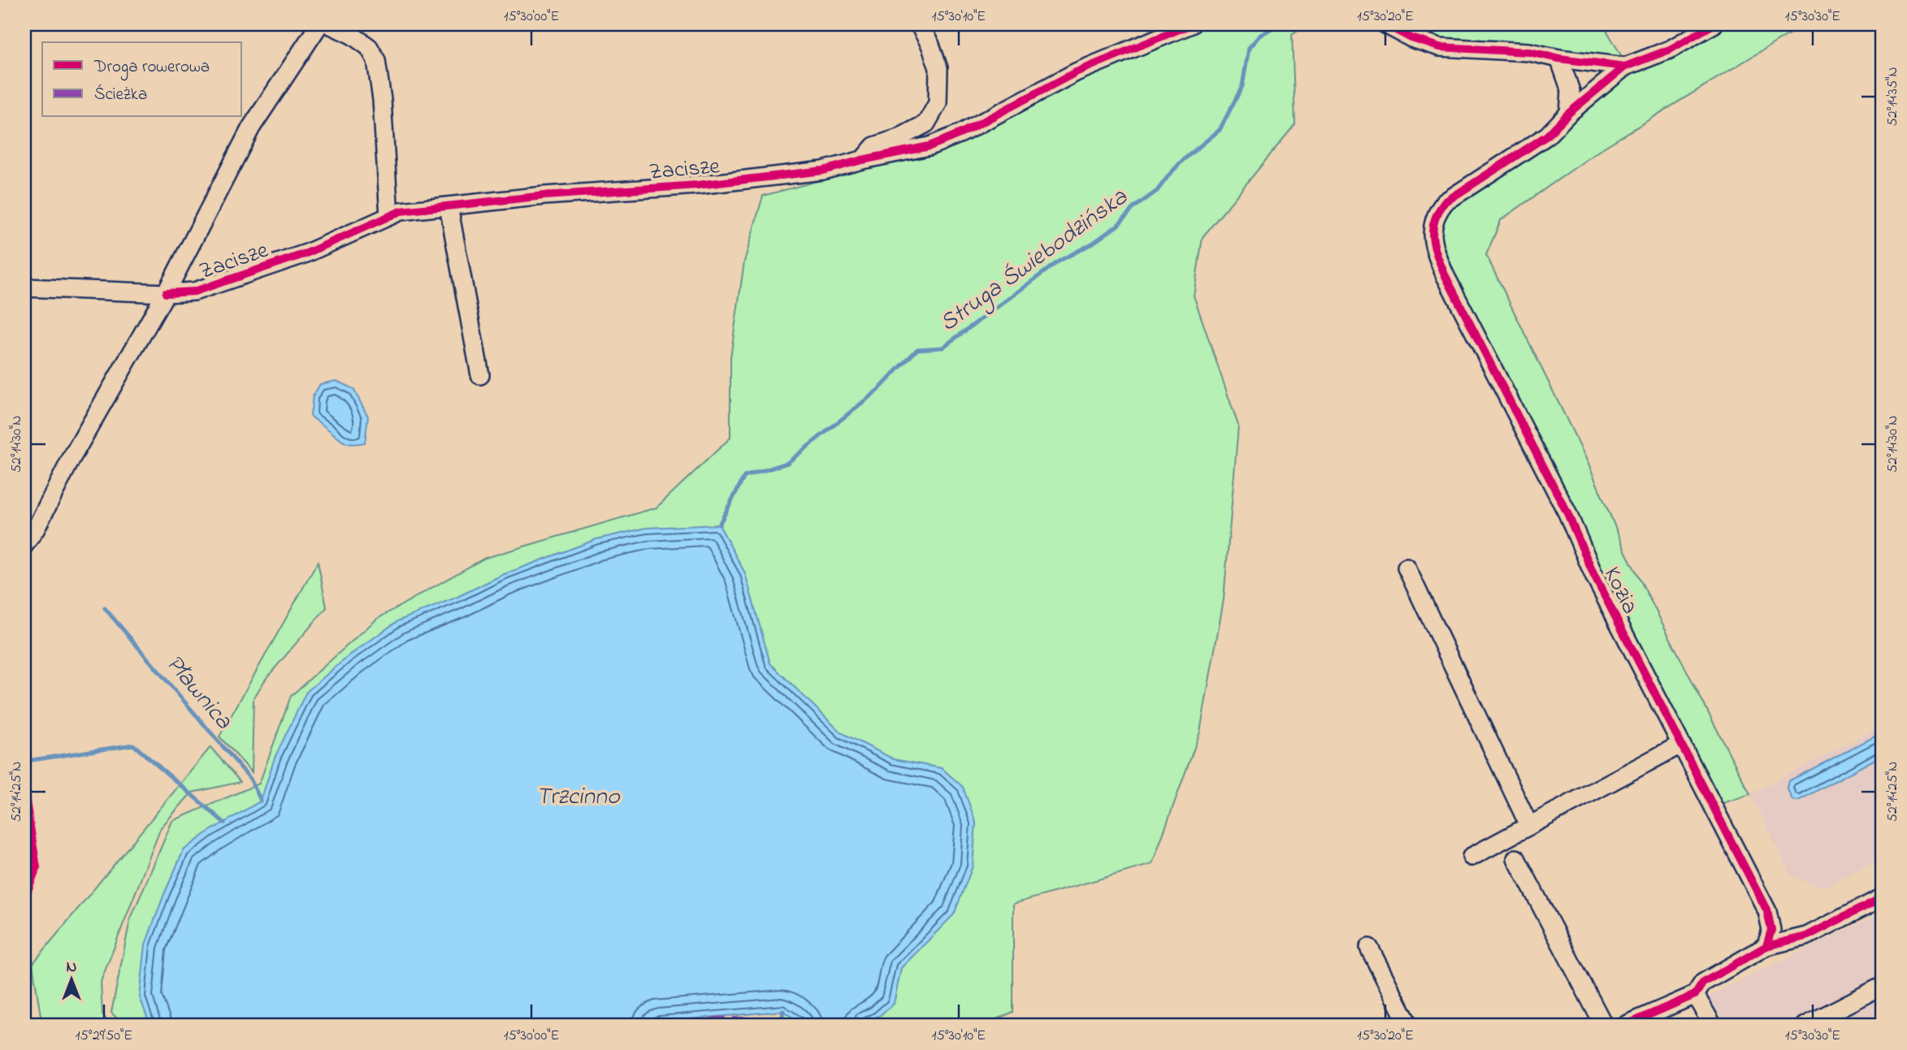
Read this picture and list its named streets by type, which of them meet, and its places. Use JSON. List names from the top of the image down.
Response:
{
  "streets": {
    "street": ["Zacisze", "Kozia"]
  },
  "water": ["Struga Świebodzińska", "Pławnica", "Trzcinno"],
  "legend": ["Droga rowerowa", "Ścieżka"],
  "north": "top",
  "coordinates": [
    "15°30'00\"E",
    "15°30'10\"E",
    "15°30'20\"E",
    "15°30'30\"E",
    "52°14'35\"N",
    "52°14'30\"N",
    "52°14'25\"N",
    "15°29'50\"E"
  ]
}
